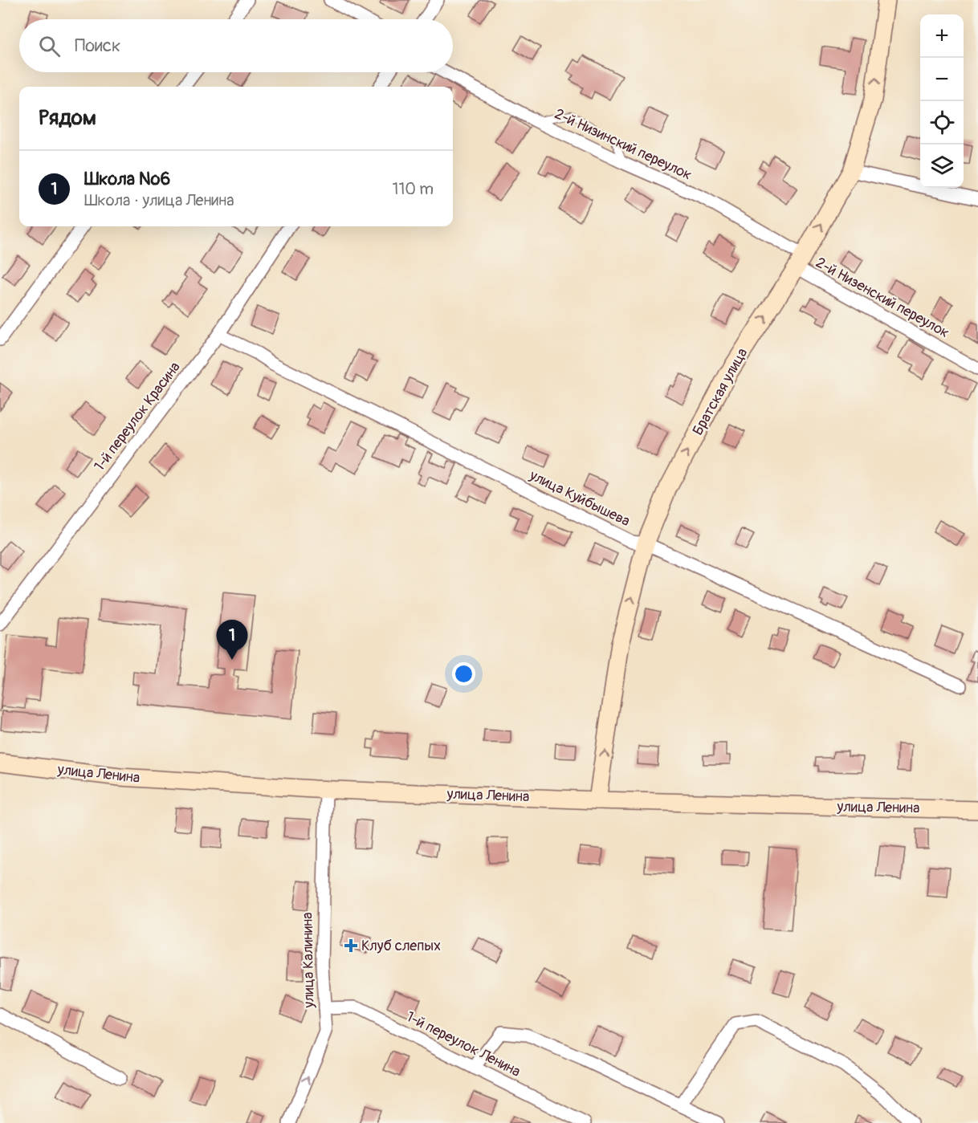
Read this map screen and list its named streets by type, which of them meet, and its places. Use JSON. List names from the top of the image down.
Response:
{
  "streets": {
    "main road": ["Братская улица", "улица Ленина"],
    "street": [
      "2-й Низинский переулок",
      "2-й Низенский переулок",
      "1-й переулок Красина",
      "улица Куйбышева",
      "улица Калинина",
      "1-й переулок Ленина"
    ]
  },
  "crossings": [
    ["2-й Низинский переулок", "2-й Низенский переулок"],
    ["2-й Низинский переулок", "Братская улица"],
    ["2-й Низенский переулок", "Братская улица"],
    ["Братская улица", "улица Куйбышева"],
    ["Братская улица", "улица Ленина"],
    ["1-й переулок Красина", "улица Куйбышева"],
    ["улица Ленина", "улица Калинина"],
    ["улица Калинина", "1-й переулок Ленина"]
  ],
  "one_way": ["Братская улица", "улица Калинина"],
  "places": {
    "health": ["Клуб слепых"]
  },
  "page": {
    "map_buttons": ["+", "−"],
    "search": "Поиск",
    "heading": "Рядом",
    "list": [
      {
        "mark": "1",
        "name": "Школа №6",
        "note": "Школа · улица Ленина",
        "value": "110 m"
      }
    ],
    "pins": "1"
  }
}
